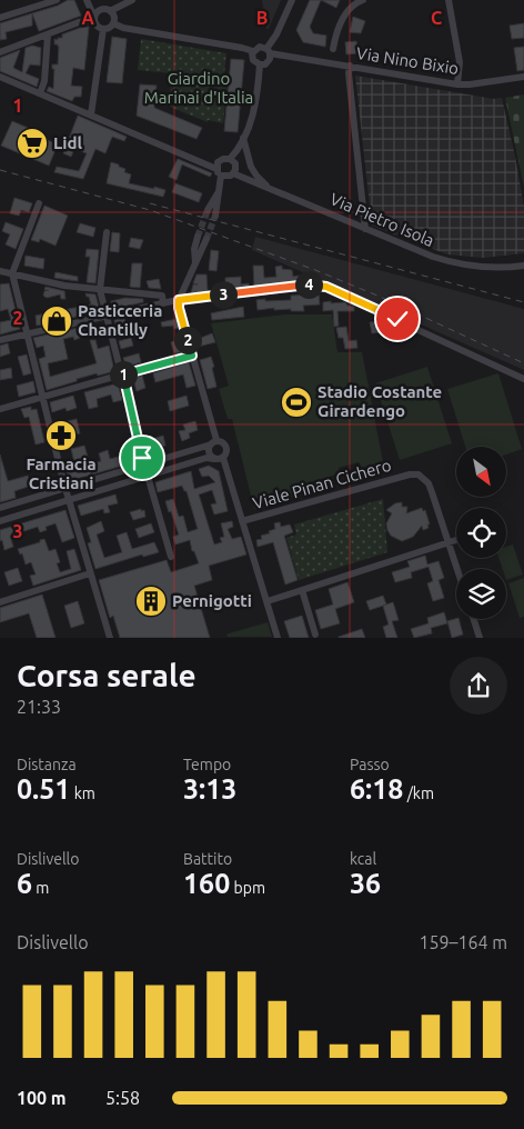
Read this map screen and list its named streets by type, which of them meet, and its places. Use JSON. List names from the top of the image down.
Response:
{
  "streets": {
    "street": ["Via Nino Bixio", "Via Pietro Isola", "Viale Pinan Cichero"]
  },
  "parks": ["Giardino Marinai d'Italia"],
  "places": {
    "supermarket": ["Lidl"],
    "shop": ["Pasticceria Chantilly"],
    "sports": ["Stadio Costante Girardengo"],
    "pharmacy": ["Farmacia Cristiani"],
    "building": ["Pernigotti"]
  },
  "north": "bottom right",
  "page": {
    "pins": [
      "4",
      "3",
      "2",
      "1"
    ],
    "heading": ["Corsa serale", "21:33"],
    "stats": [
      ["Distanza", "0.51 km"],
      ["Tempo", "3:13"],
      ["Passo", "6:18 /km"],
      ["Dislivello", "6 m"],
      ["Battito", "160 bpm"],
      ["kcal", "36"]
    ],
    "chart": ["Dislivello", "159–164 m"],
    "list": [
      {
        "name": "100 m",
        "note": "5:58"
      }
    ]
  },
  "grid": {
    "columns": ["A", "B", "C"],
    "rows": ["1", "2", "3"]
  }
}
